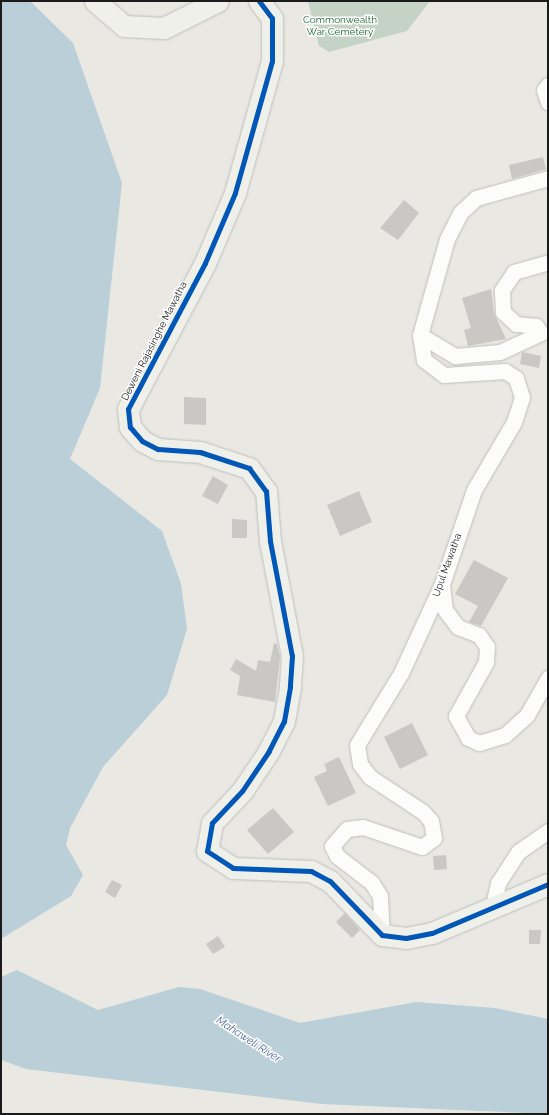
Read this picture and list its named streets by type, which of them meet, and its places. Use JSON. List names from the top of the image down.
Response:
{
  "streets": {
    "street": ["Deweni Rajasinghe Mawatha", "Upul Mawatha"]
  },
  "crossings": [
    ["Deweni Rajasinghe Mawatha", "Upul Mawatha"]
  ],
  "water": ["Mahaweli River"],
  "parks": ["Commonwealth War Cemetery"]
}
